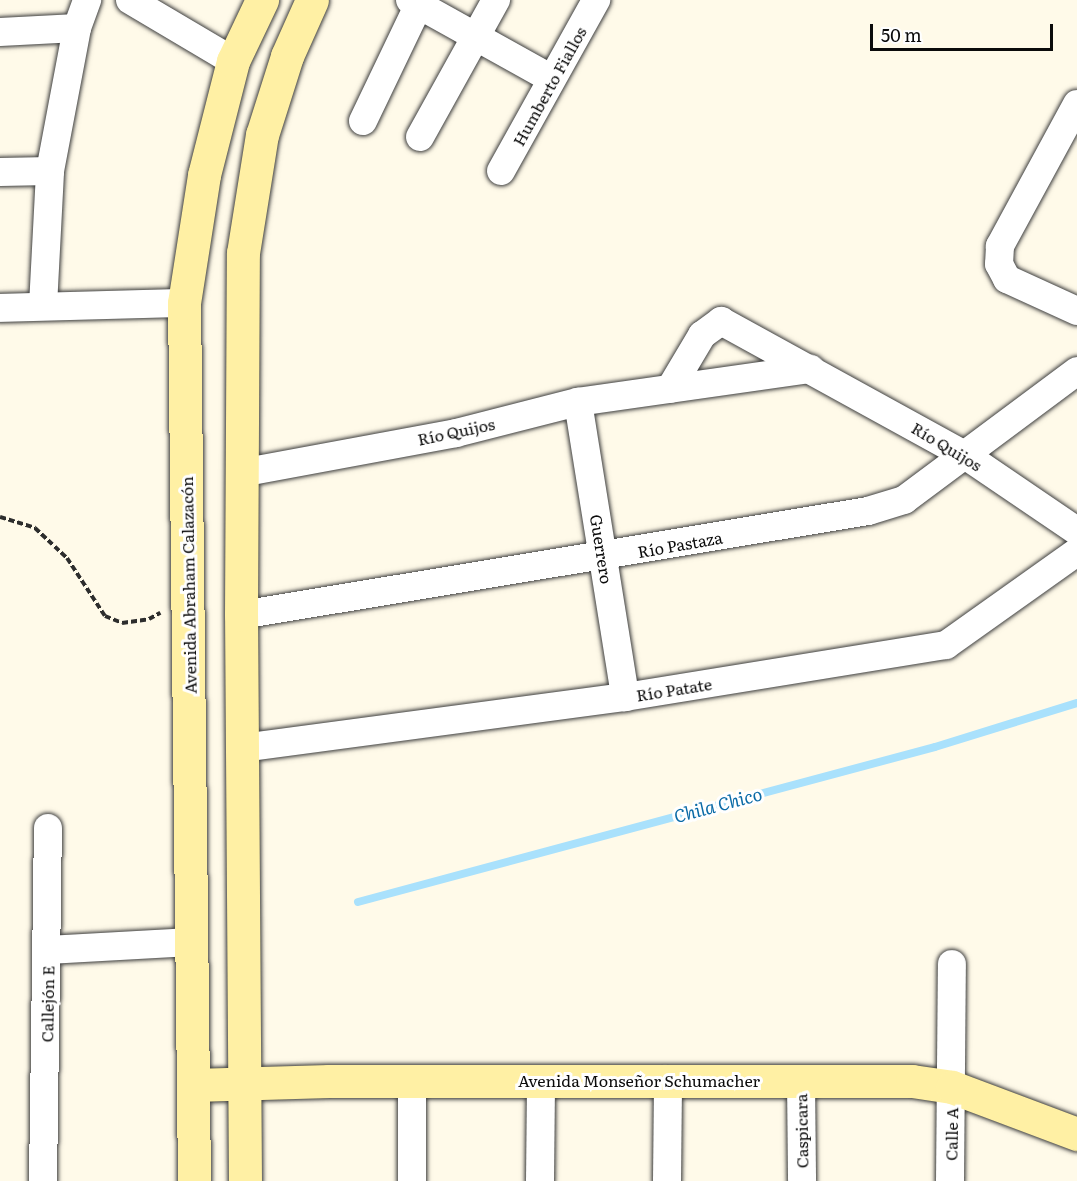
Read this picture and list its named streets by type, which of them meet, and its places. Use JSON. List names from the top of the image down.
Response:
{
  "streets": {
    "main road": ["Avenida Abraham Calazacón", "Avenida Monseñor Schumacher"],
    "street": [
      "Humberto Fiallos",
      "Río Quijos",
      "Río Pastaza",
      "Guerrero",
      "Río Patate",
      "Callejón E",
      "Caspicara",
      "Calle A"
    ]
  },
  "crossings": [
    ["Río Quijos", "Río Pastaza"],
    ["Río Quijos", "Guerrero"],
    ["Río Pastaza", "Guerrero"],
    ["Guerrero", "Río Patate"],
    ["Avenida Abraham Calazacón", "Avenida Monseñor Schumacher"],
    ["Avenida Monseñor Schumacher", "Caspicara"],
    ["Avenida Monseñor Schumacher", "Calle A"]
  ],
  "water": ["Chila Chico"],
  "scale_bar": "50 m"
}
